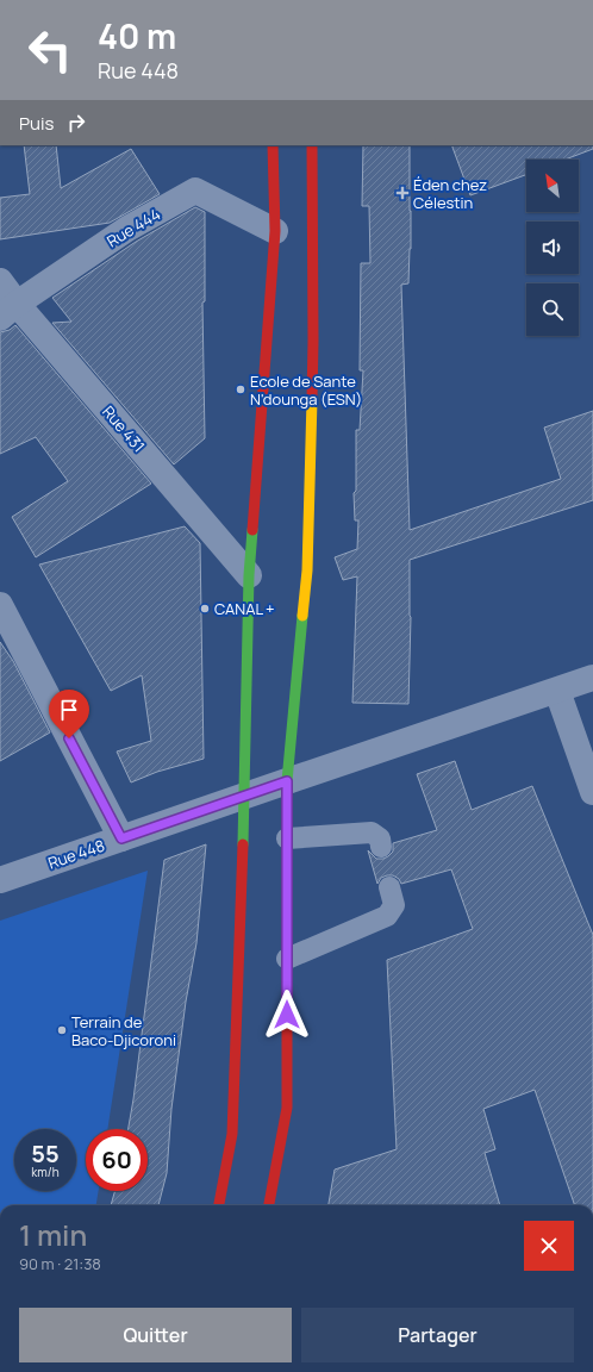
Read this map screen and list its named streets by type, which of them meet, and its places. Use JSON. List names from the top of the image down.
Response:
{
  "streets": {
    "street": ["Rue 444", "Rue 431", "Rue 448"]
  },
  "crossings": [
    ["Rue 444", "Rue 431"]
  ],
  "places": {
    "health": ["Éden chez Célestin"],
    "other": ["Ecole de Sante N'dounga (ESN)", "CANAL +", "Terrain de Baco-Djicoroni"]
  },
  "north": "top left",
  "page": {
    "turn": ["40 m", "Rue 448"],
    "then": "Puis",
    "speed": "55 km/h",
    "limit": "60",
    "heading": ["1 min", "90 m · 21:38"],
    "buttons": ["Quitter", "Partager"]
  }
}
